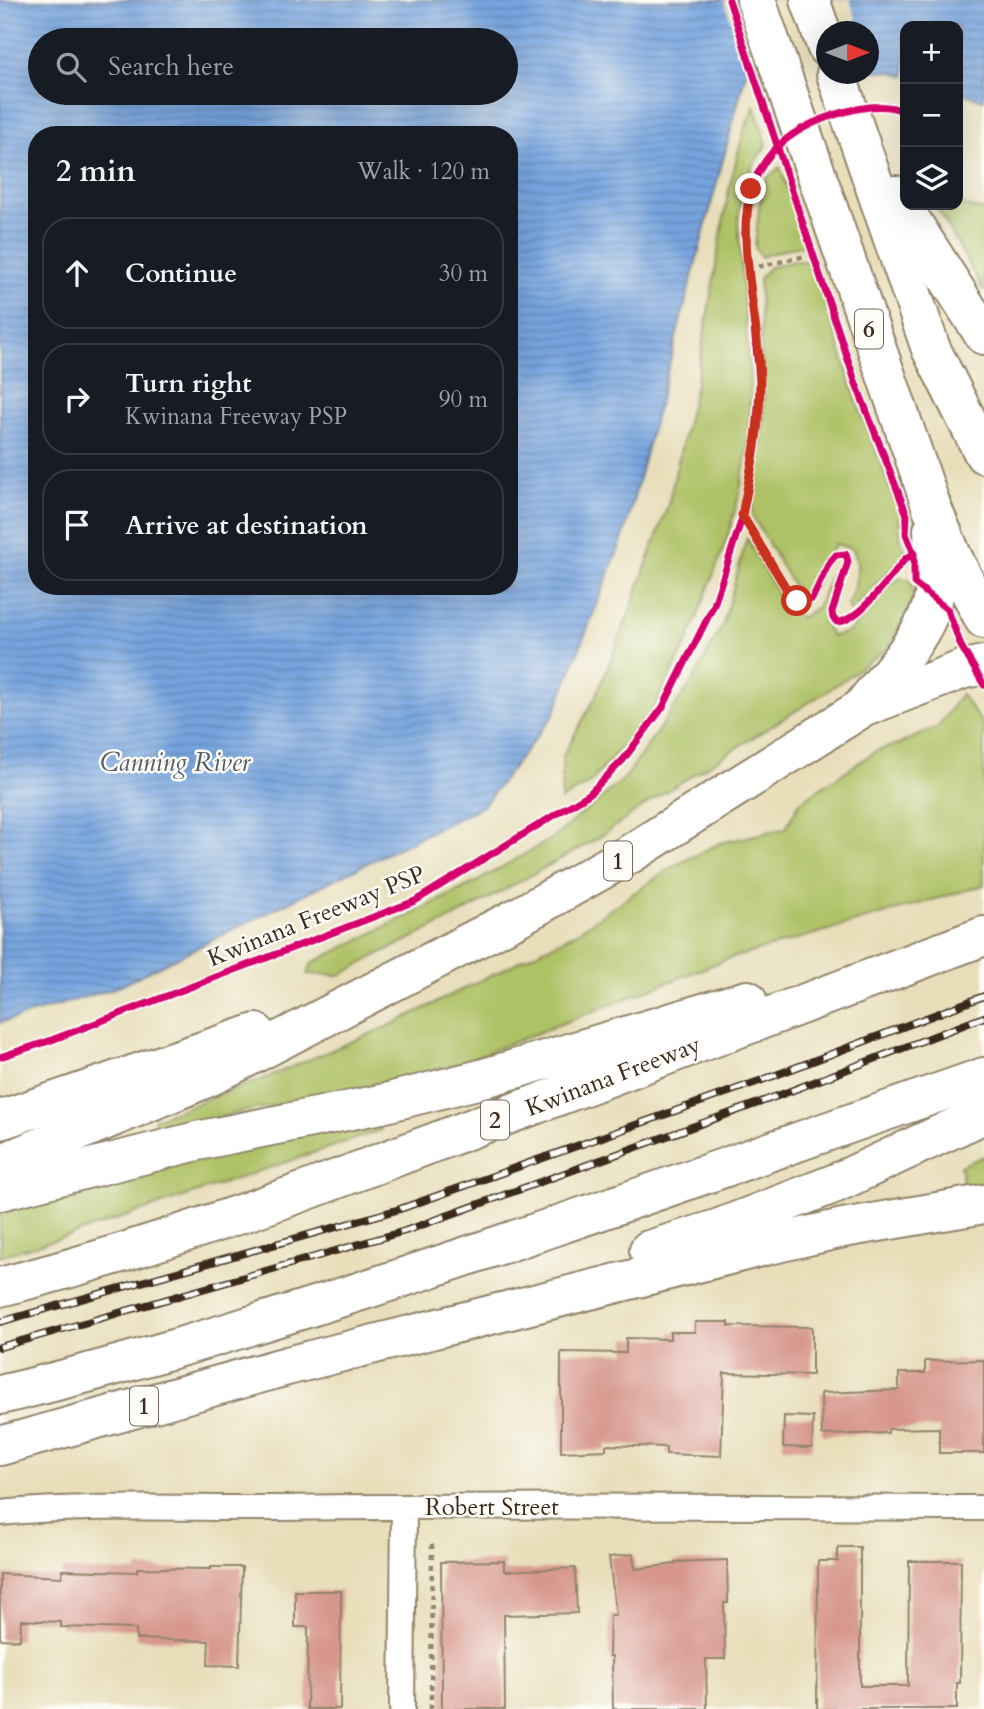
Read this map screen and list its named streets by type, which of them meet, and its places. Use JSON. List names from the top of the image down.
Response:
{
  "streets": {
    "highway": [
      "6",
      "1",
      "Kwinana Freeway",
      "2"
    ],
    "street": ["Robert Street"],
    "cycle path": ["Kwinana Freeway PSP"]
  },
  "crossings": [
    ["6", "1"]
  ],
  "water": ["Canning River"],
  "north": "right",
  "page": {
    "map_buttons": ["+", "−"],
    "search": "Search here",
    "heading": ["2 min", "Walk · 120 m"],
    "list": [
      ["Continue", "30 m"],
      ["Turn right", "Kwinana Freeway PSP", "90 m"],
      "Arrive at destination"
    ]
  }
}
